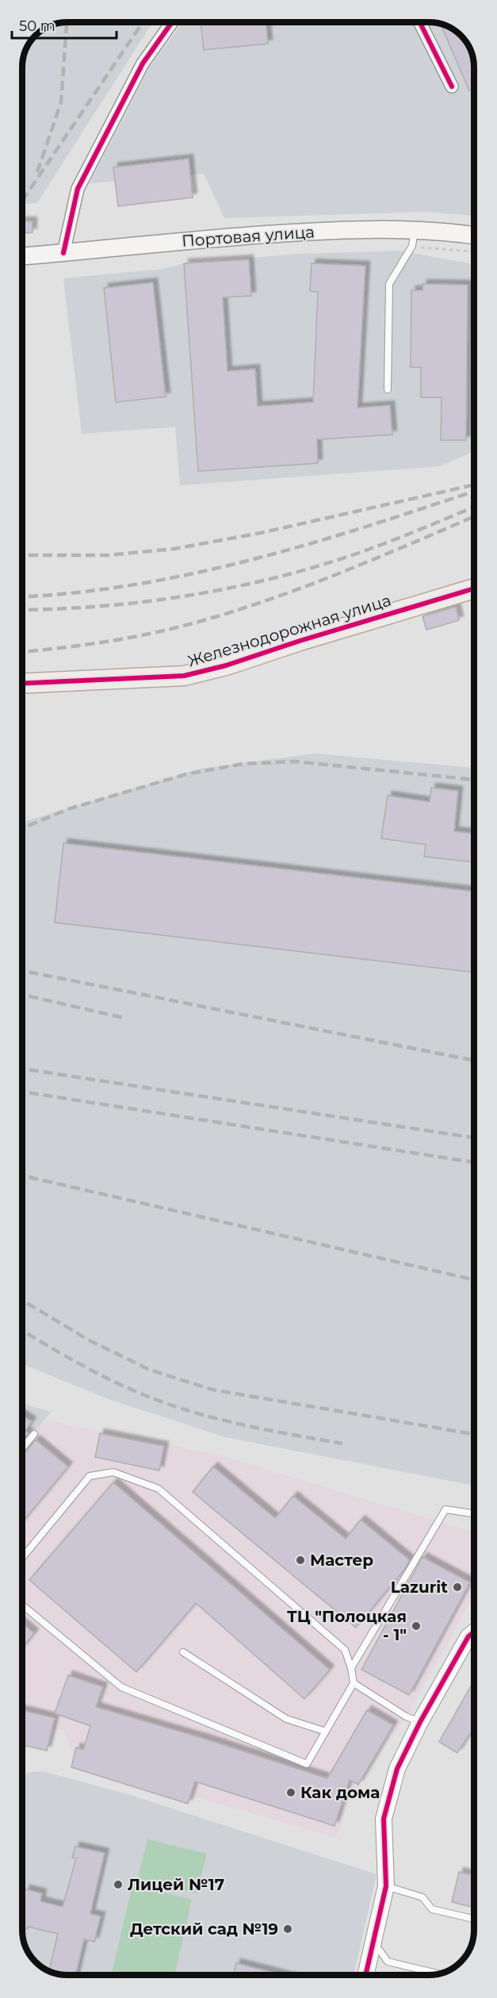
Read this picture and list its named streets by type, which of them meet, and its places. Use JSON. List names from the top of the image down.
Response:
{
  "streets": {
    "main road": ["Портовая улица", "Железнодорожная улица"]
  },
  "places": [
    "Мастер",
    "Lazurit",
    "ТЦ \"Полоцкая - 1\"",
    "Как дома",
    "Лицей №17",
    "Детский сад №19"
  ],
  "scale_bar": "50 m"
}
